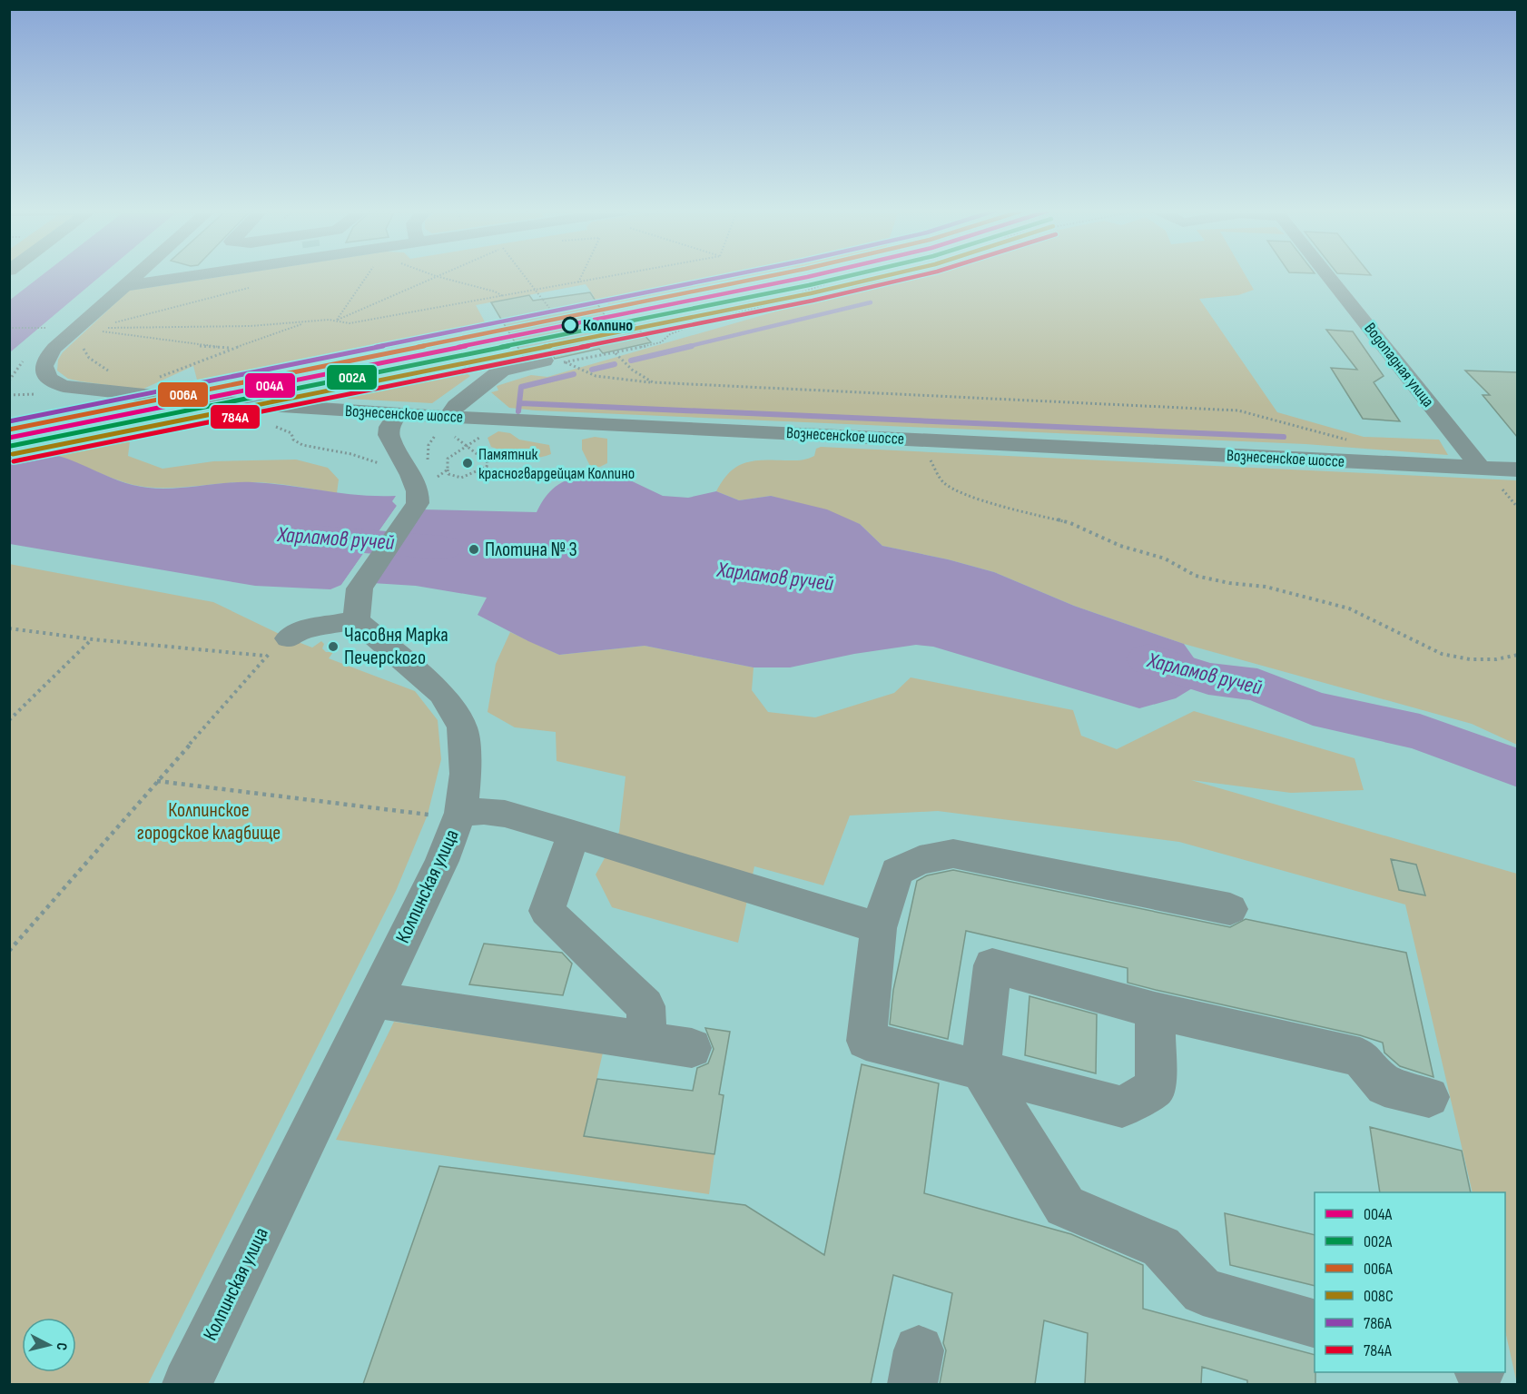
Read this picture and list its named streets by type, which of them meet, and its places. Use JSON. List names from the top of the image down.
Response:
{
  "streets": {
    "street": ["Водопадная улица", "Вознесенское шоссе", "Колпинская улица"]
  },
  "crossings": [
    ["Водопадная улица", "Вознесенское шоссе"]
  ],
  "water": ["Харламов ручей"],
  "parks": ["Колпинское городское кладбище"],
  "places": [
    "Колпино",
    "Памятник красногвардейцам Колпино",
    "Плотина № 3",
    "Часовня Марка Печерского"
  ],
  "lines": [
    "transit line 004А",
    "transit line 002А",
    "transit line 006А",
    "transit line 008С",
    "transit line 786А",
    "transit line 784А"
  ],
  "legend": [
    "004А",
    "002А",
    "006А",
    "008С",
    "786А",
    "784А"
  ],
  "north": "right"
}
